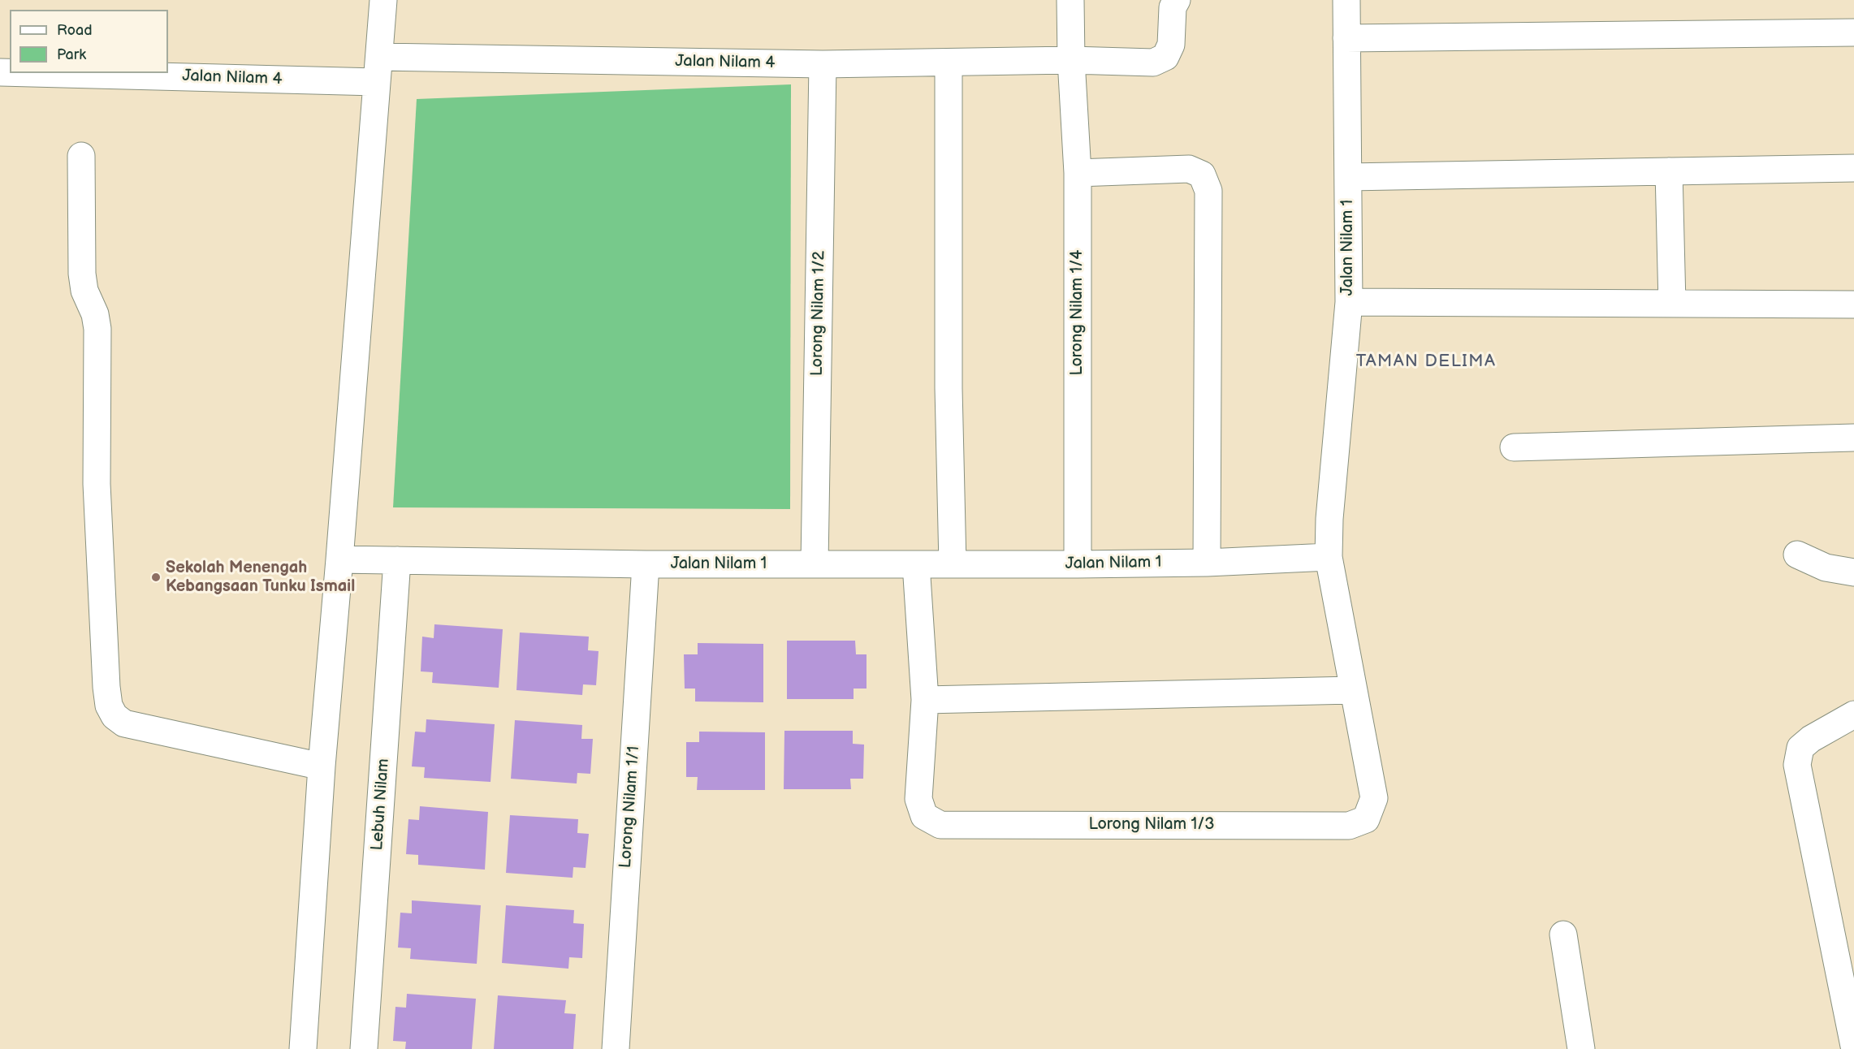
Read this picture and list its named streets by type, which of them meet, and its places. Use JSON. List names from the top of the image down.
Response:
{
  "streets": {
    "street": [
      "Jalan Nilam 4",
      "Jalan Nilam 1",
      "Lorong Nilam 1/4",
      "Lorong Nilam 1/2",
      "Lebuh Nilam",
      "Lorong Nilam 1/1",
      "Lorong Nilam 1/3"
    ]
  },
  "crossings": [
    ["Jalan Nilam 4", "Lorong Nilam 1/4"],
    ["Jalan Nilam 4", "Lorong Nilam 1/2"],
    ["Jalan Nilam 1", "Lorong Nilam 1/4"],
    ["Jalan Nilam 1", "Lorong Nilam 1/2"],
    ["Jalan Nilam 1", "Lebuh Nilam"],
    ["Jalan Nilam 1", "Lorong Nilam 1/1"],
    ["Jalan Nilam 1", "Lorong Nilam 1/3"]
  ],
  "districts": ["TAMAN DELIMA"],
  "places": ["Sekolah Menengah Kebangsaan Tunku Ismail"],
  "legend": ["Road", "Park"]
}
